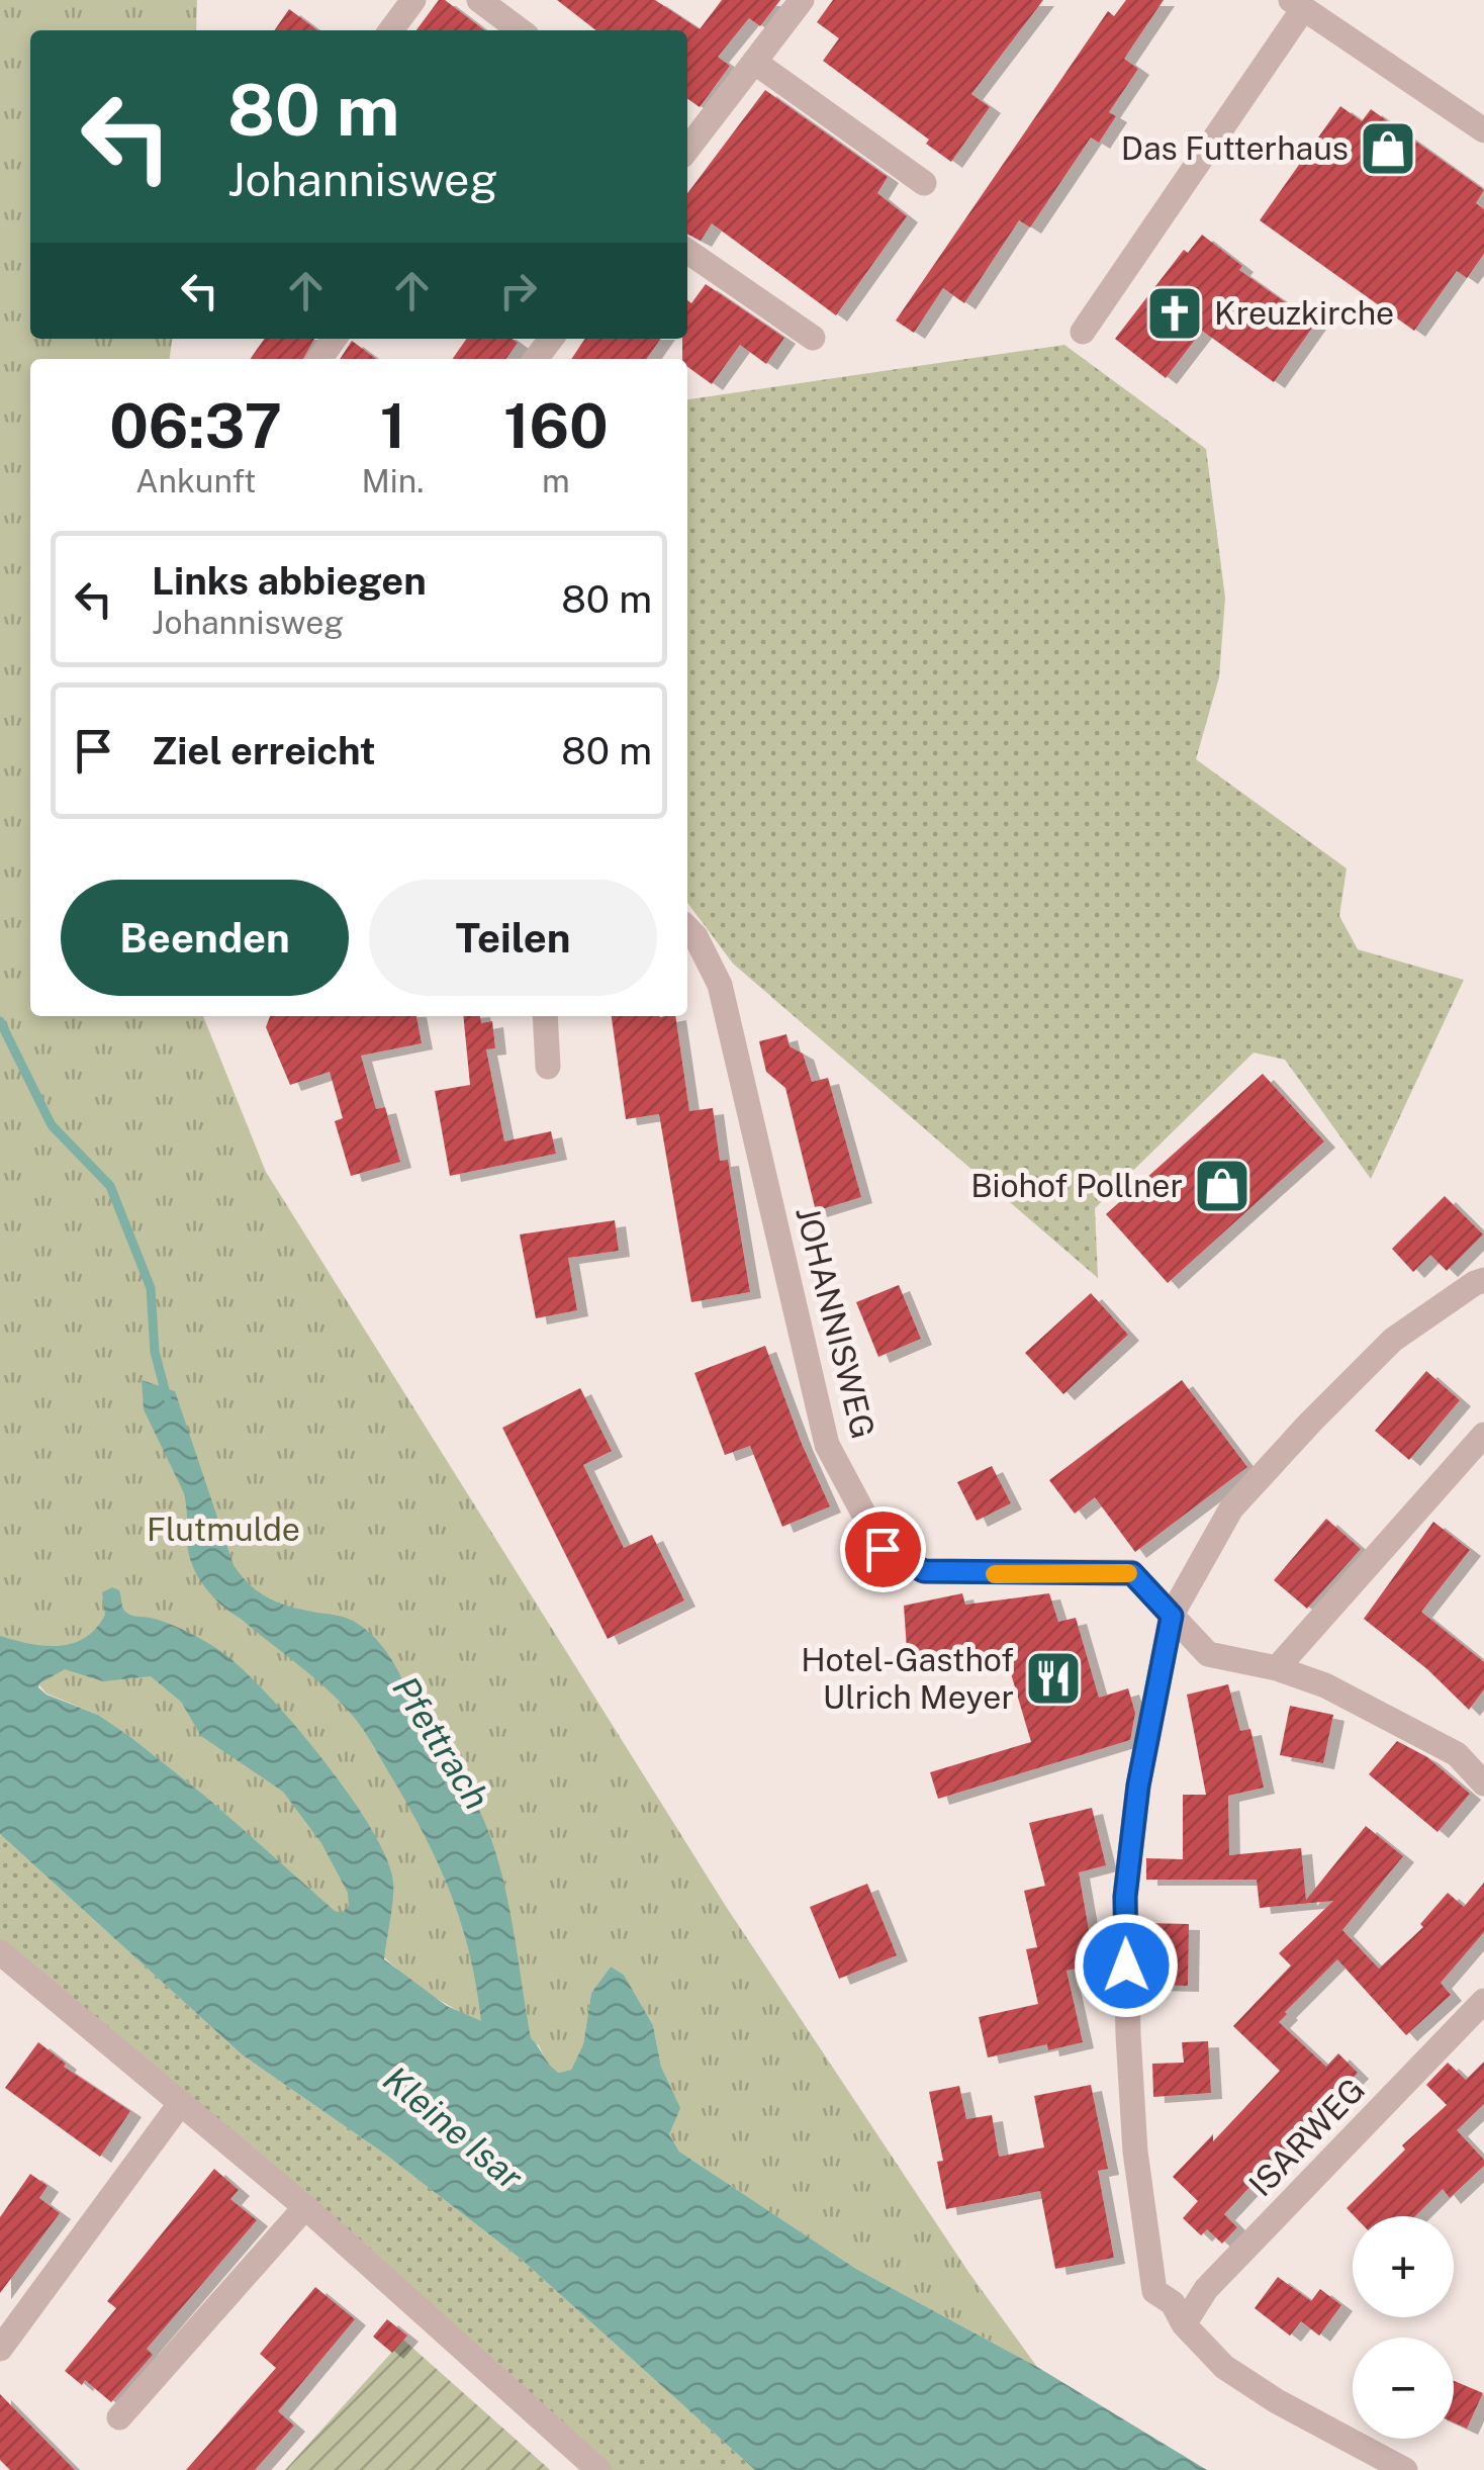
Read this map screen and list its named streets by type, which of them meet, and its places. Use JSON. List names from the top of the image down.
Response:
{
  "streets": {
    "street": ["JOHANNISWEG", "ISARWEG"]
  },
  "water": ["Pfettrach", "Kleine Isar"],
  "parks": ["Flutmulde"],
  "places": {
    "shop": ["Das Futterhaus", "Biohof Pollner"],
    "church": ["Kreuzkirche"],
    "restaurant": ["Hotel-Gasthof Ulrich Meyer"]
  },
  "page": {
    "turn": ["80 m", "Johannisweg"],
    "eta": [
      "06:37",
      "Ankunft",
      "1",
      "Min.",
      "160",
      "m"
    ],
    "list": [
      {
        "name": "Links abbiegen",
        "note": "Johannisweg",
        "value": "80 m"
      },
      {
        "name": "Ziel erreicht",
        "value": "80 m"
      }
    ],
    "buttons": ["Beenden", "Teilen"],
    "map_buttons": ["+", "−"]
  }
}
